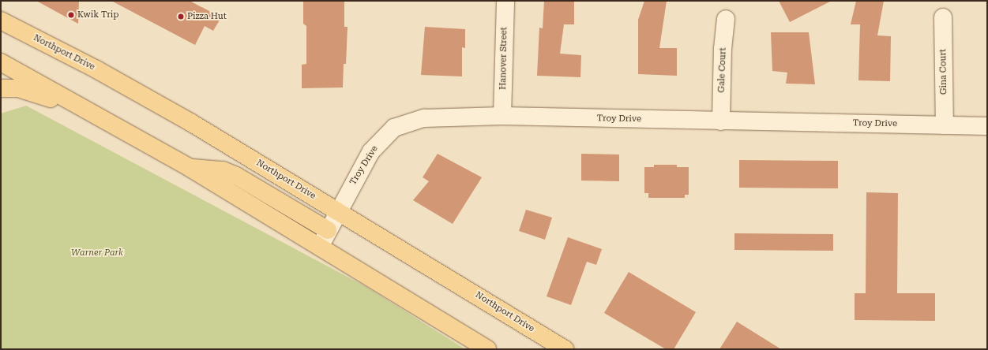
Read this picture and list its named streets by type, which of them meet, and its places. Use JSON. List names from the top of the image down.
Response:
{
  "streets": {
    "main road": ["Northport Drive"],
    "street": [
      "Hanover Street",
      "Gale Court",
      "Gina Court",
      "Troy Drive"
    ]
  },
  "crossings": [
    ["Northport Drive", "Troy Drive"],
    ["Hanover Street", "Troy Drive"],
    ["Gale Court", "Troy Drive"],
    ["Gina Court", "Troy Drive"]
  ],
  "parks": ["Warner Park"],
  "places": ["Kwik Trip", "Pizza Hut"]
}
